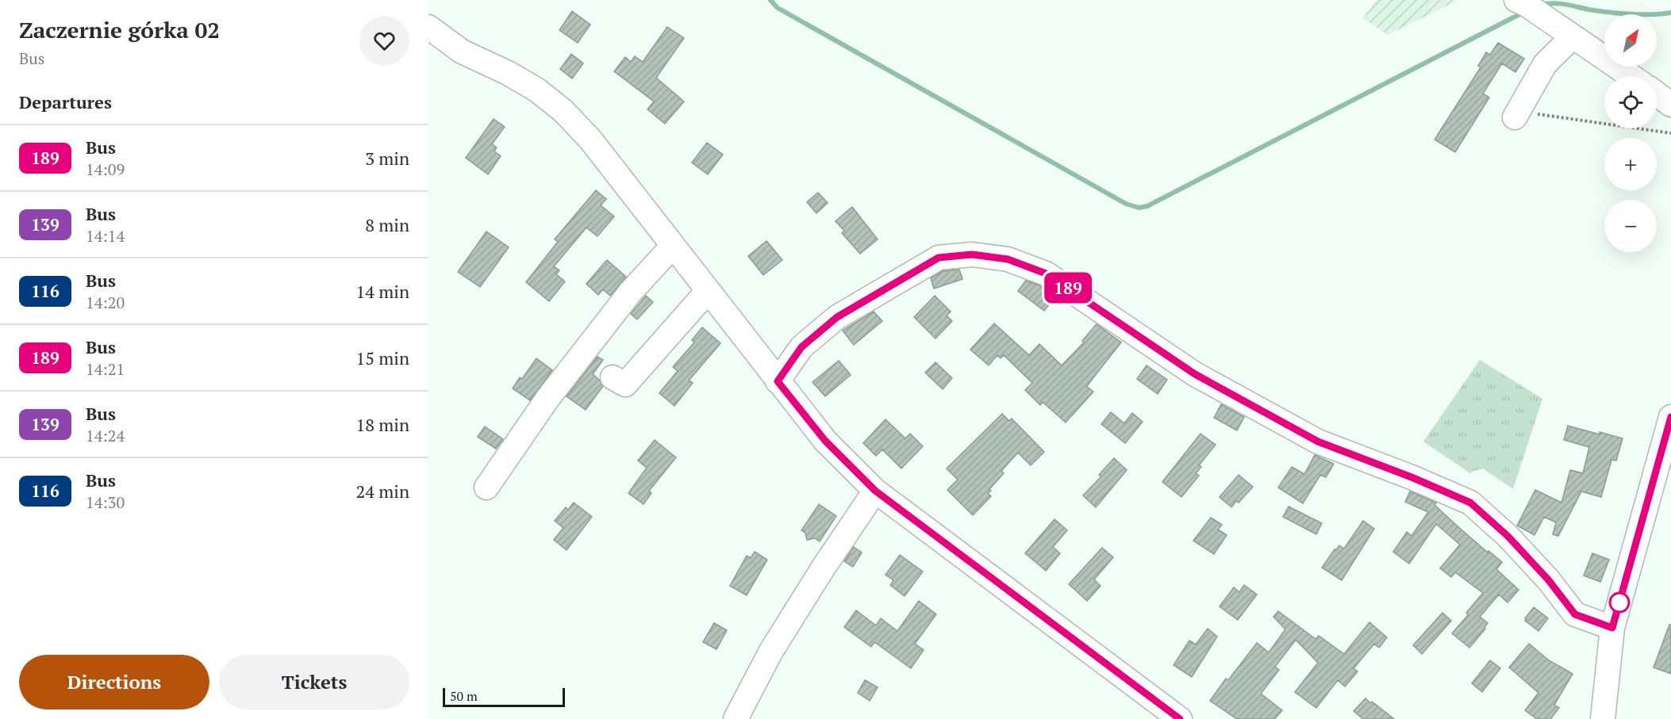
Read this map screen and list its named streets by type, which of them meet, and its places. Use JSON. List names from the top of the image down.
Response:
{
  "lines": ["bus line 189"],
  "scale_bar": "50 m",
  "north": "top right",
  "page": {
    "heading": [
      ["Zaczernie górka 02", "Bus"],
      "Departures"
    ],
    "on_map": "189",
    "map_buttons": ["+", "−"],
    "list": [
      {
        "mark": "189",
        "name": "Bus",
        "note": "14:09",
        "value": "3 min"
      },
      {
        "mark": "139",
        "name": "Bus",
        "note": "14:14",
        "value": "8 min"
      },
      {
        "mark": "116",
        "name": "Bus",
        "note": "14:20",
        "value": "14 min"
      },
      {
        "mark": "189",
        "name": "Bus",
        "note": "14:21",
        "value": "15 min"
      },
      {
        "mark": "139",
        "name": "Bus",
        "note": "14:24",
        "value": "18 min"
      },
      {
        "mark": "116",
        "name": "Bus",
        "note": "14:30",
        "value": "24 min"
      }
    ],
    "buttons": ["Directions", "Tickets"],
    "scale": "50 m"
  }
}
